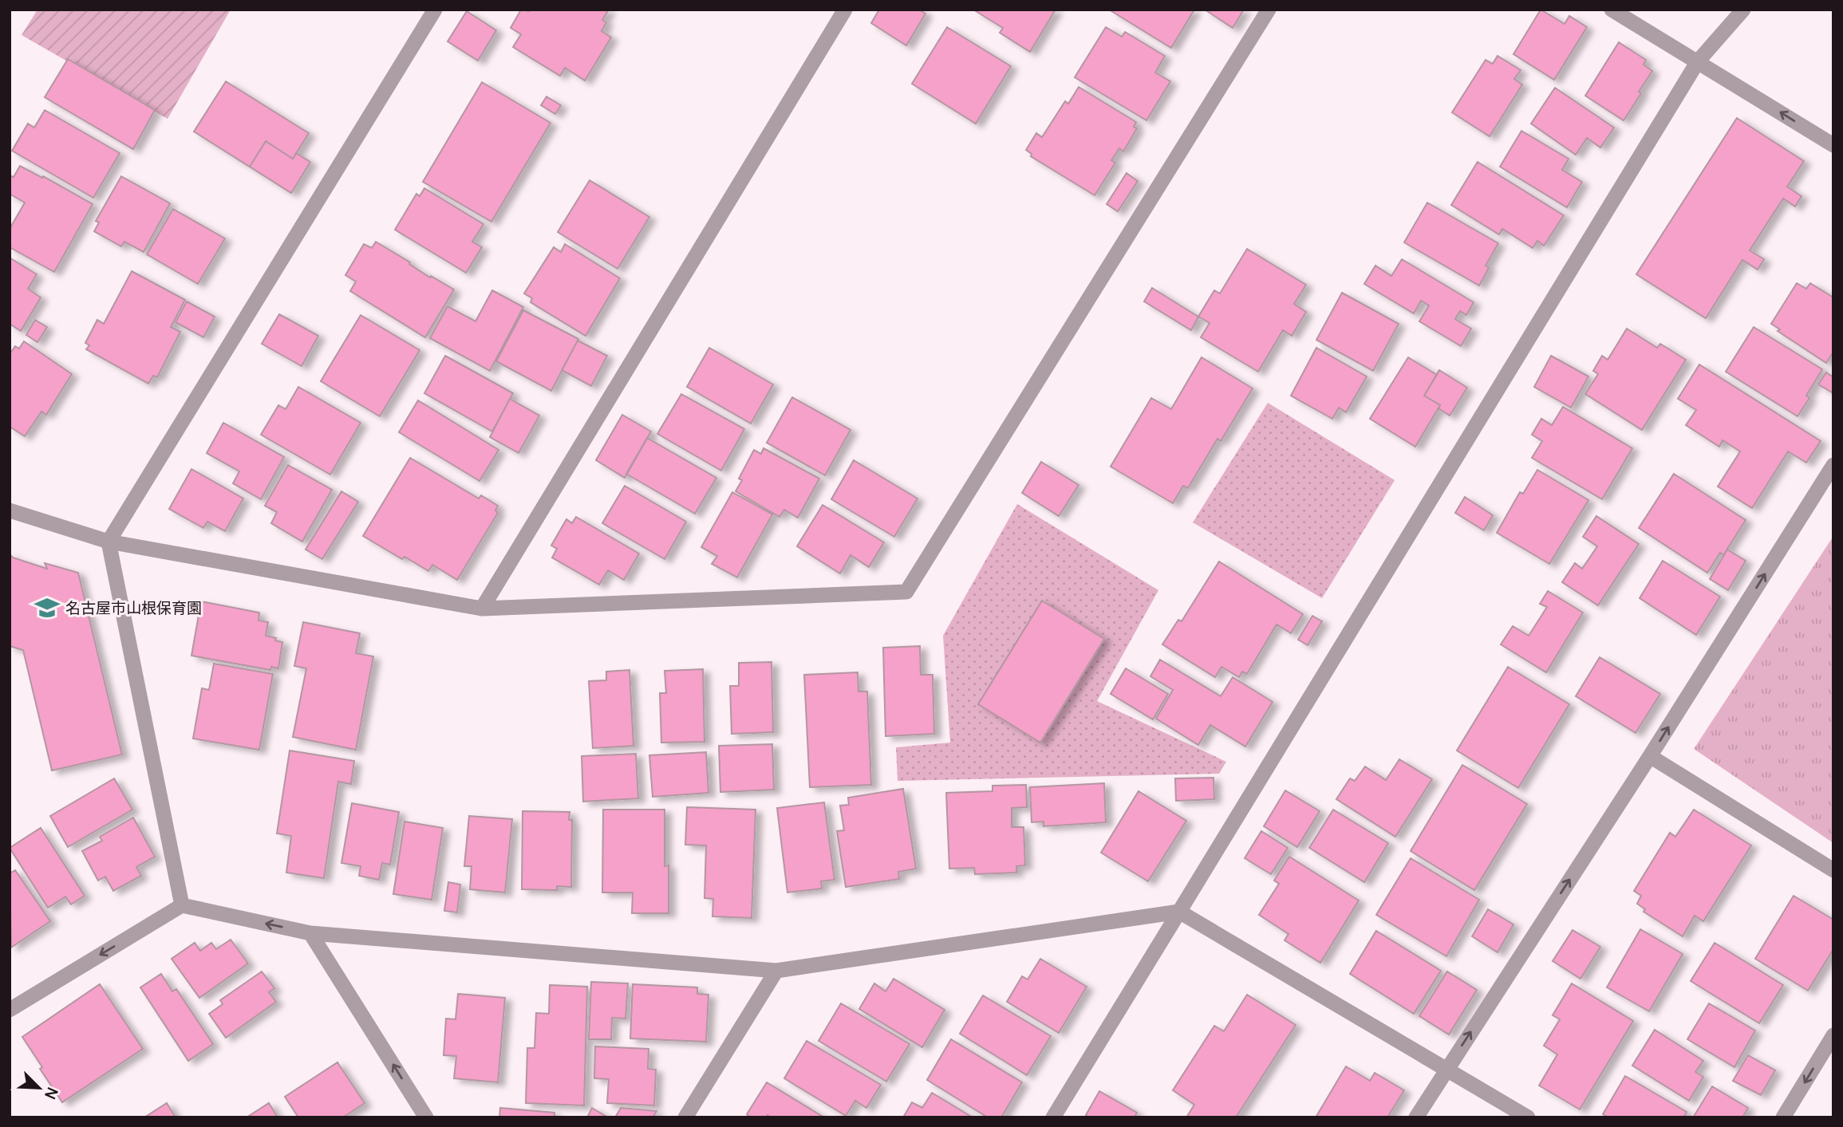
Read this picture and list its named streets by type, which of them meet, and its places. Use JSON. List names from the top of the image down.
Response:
{
  "places": {
    "school or university": ["名古屋市山根保育園"]
  },
  "north": "bottom right"
}
